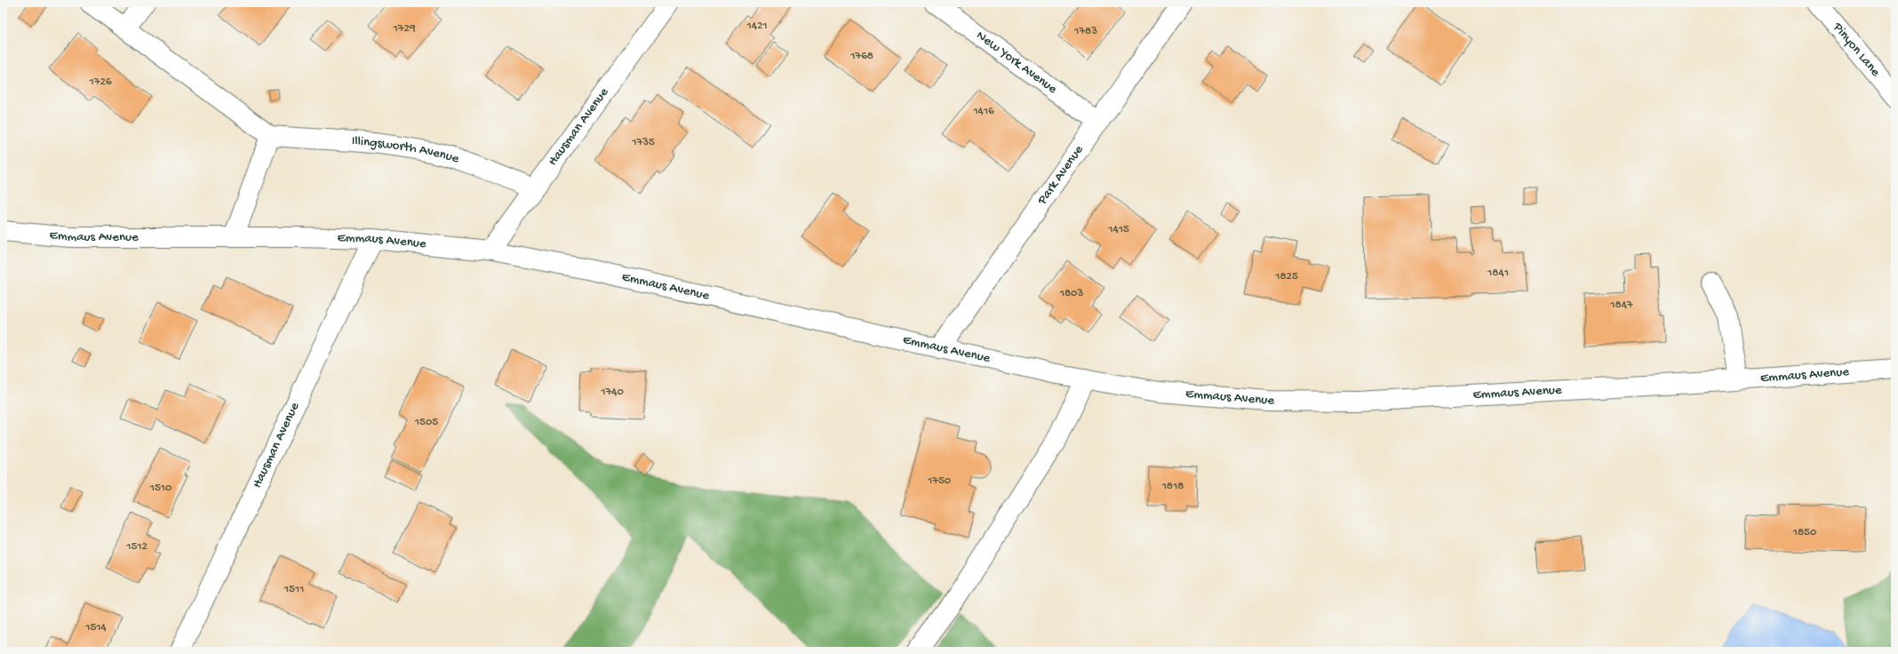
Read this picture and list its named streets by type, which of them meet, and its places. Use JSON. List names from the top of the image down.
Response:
{
  "streets": {
    "street": [
      "Pinyon Lane",
      "New York Avenue",
      "Hausman Avenue",
      "Illingsworth Avenue",
      "Park Avenue",
      "Emmaus Avenue"
    ]
  },
  "crossings": [
    ["New York Avenue", "Park Avenue"],
    ["Hausman Avenue", "Illingsworth Avenue"],
    ["Hausman Avenue", "Emmaus Avenue"],
    ["Park Avenue", "Emmaus Avenue"]
  ],
  "house_numbers": [
    "1421",
    "1729",
    "1783",
    "1768",
    "1726",
    "1416",
    "1735",
    "1415",
    "1841",
    "1825",
    "1803",
    "1847",
    "1740",
    "1505",
    "1750",
    "1818",
    "1510",
    "1850",
    "1512",
    "1511",
    "1514"
  ]
}
